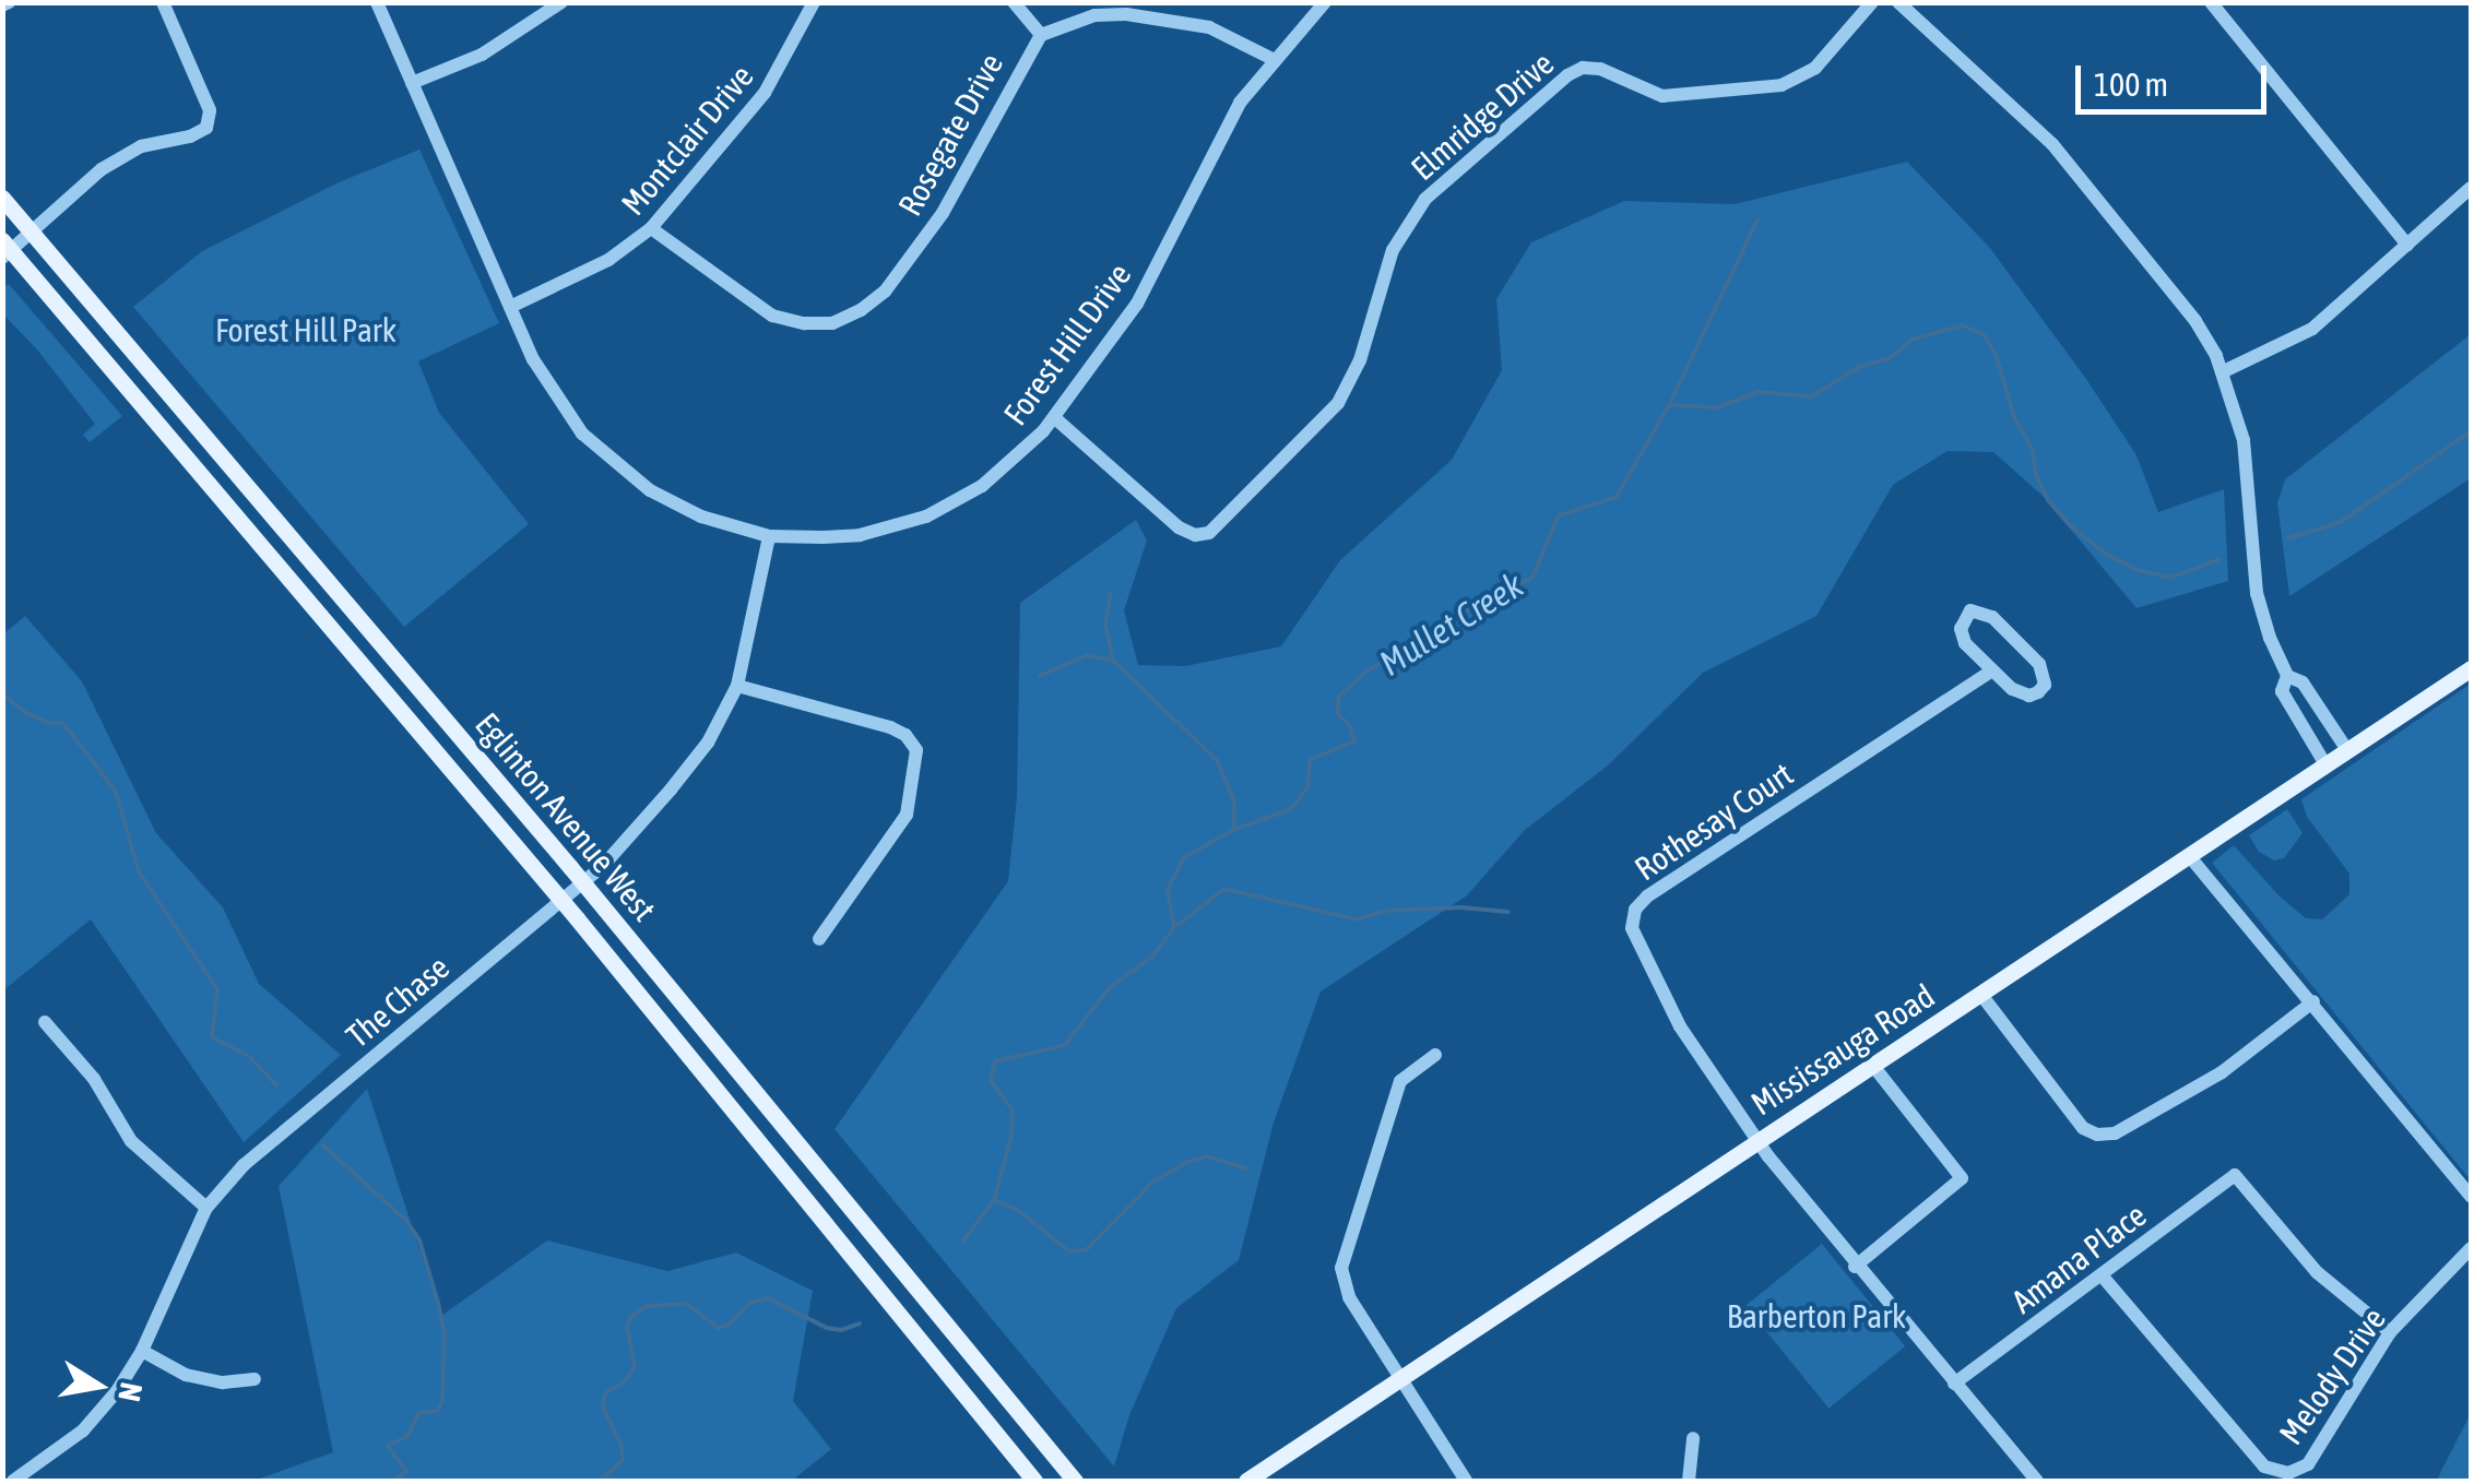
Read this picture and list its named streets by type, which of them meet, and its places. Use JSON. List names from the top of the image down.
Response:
{
  "streets": {
    "main road": ["Eglinton Avenue West", "Mississauga Road"],
    "street": [
      "Elmridge Drive",
      "Rosegate Drive",
      "Montclair Drive",
      "Forest Hill Drive",
      "Rothesay Court",
      "The Chase",
      "Amana Place",
      "Melody Drive"
    ]
  },
  "crossings": [
    ["Elmridge Drive", "Forest Hill Drive"],
    ["Rosegate Drive", "Montclair Drive"],
    ["Rosegate Drive", "Forest Hill Drive"],
    ["Montclair Drive", "Forest Hill Drive"],
    ["Forest Hill Drive", "The Chase"],
    ["Eglinton Avenue West", "The Chase"],
    ["Rothesay Court", "Mississauga Road"],
    ["Amana Place", "Melody Drive"]
  ],
  "water": ["Mullet Creek"],
  "parks": ["Forest Hill Park", "Barberton Park"],
  "scale_bar": "100 m",
  "north": "right"
}
